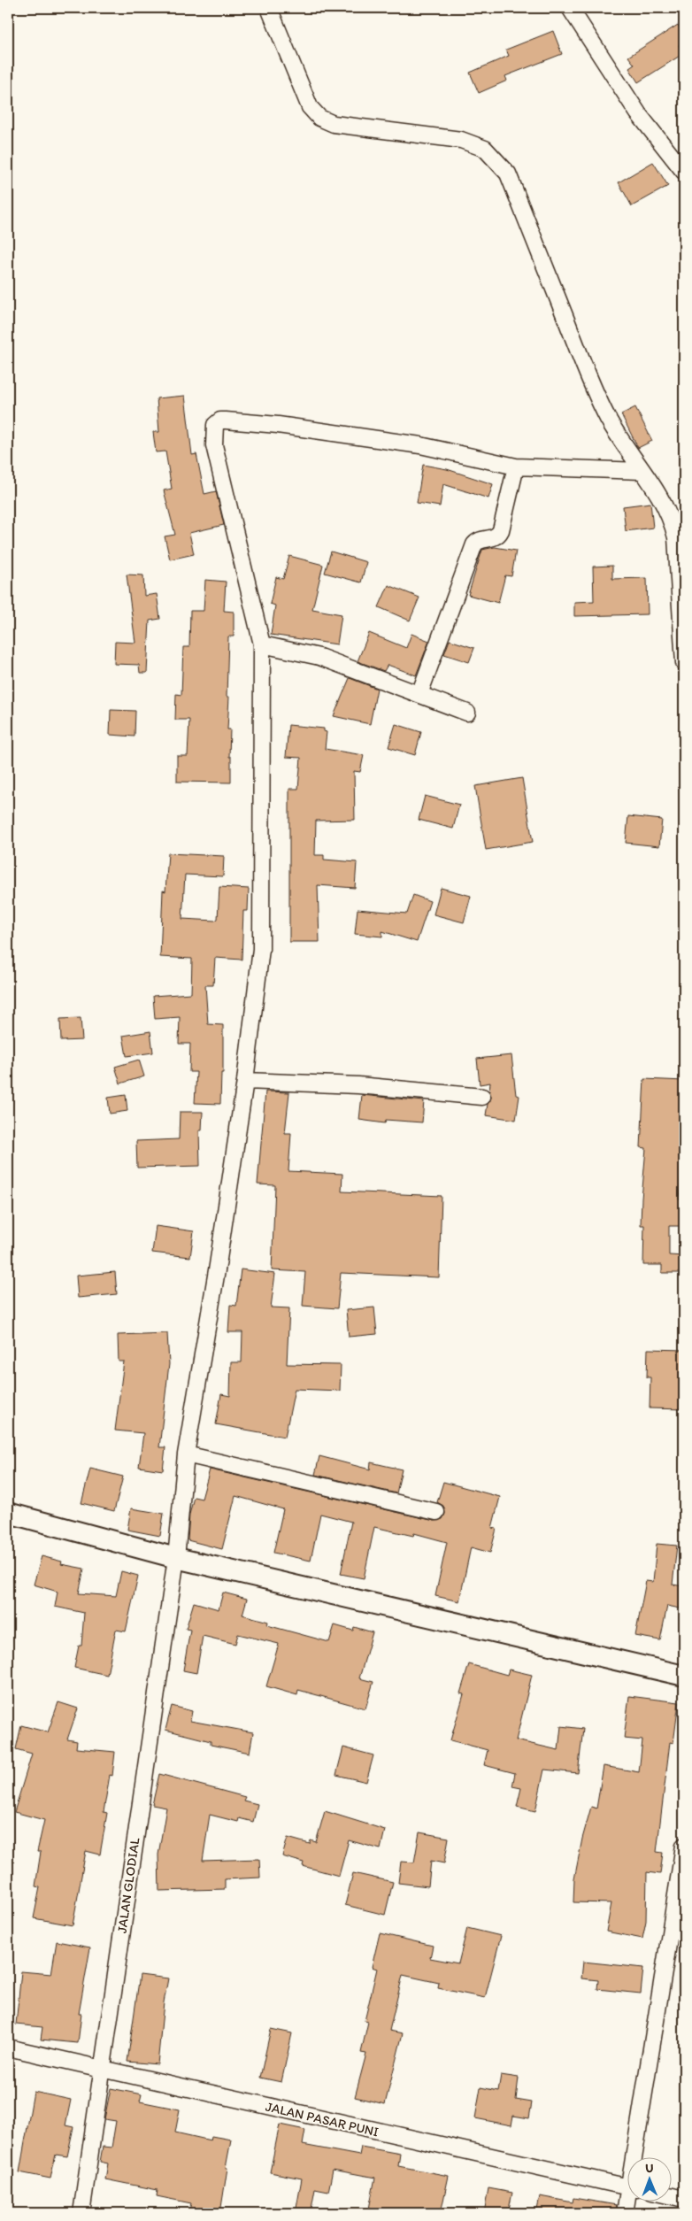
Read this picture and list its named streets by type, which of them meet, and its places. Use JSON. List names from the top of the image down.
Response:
{
  "streets": {
    "street": ["JALAN GLODIAL", "JALAN PASAR PUNI"]
  },
  "crossings": [
    ["JALAN GLODIAL", "JALAN PASAR PUNI"]
  ],
  "north": "top"
}
